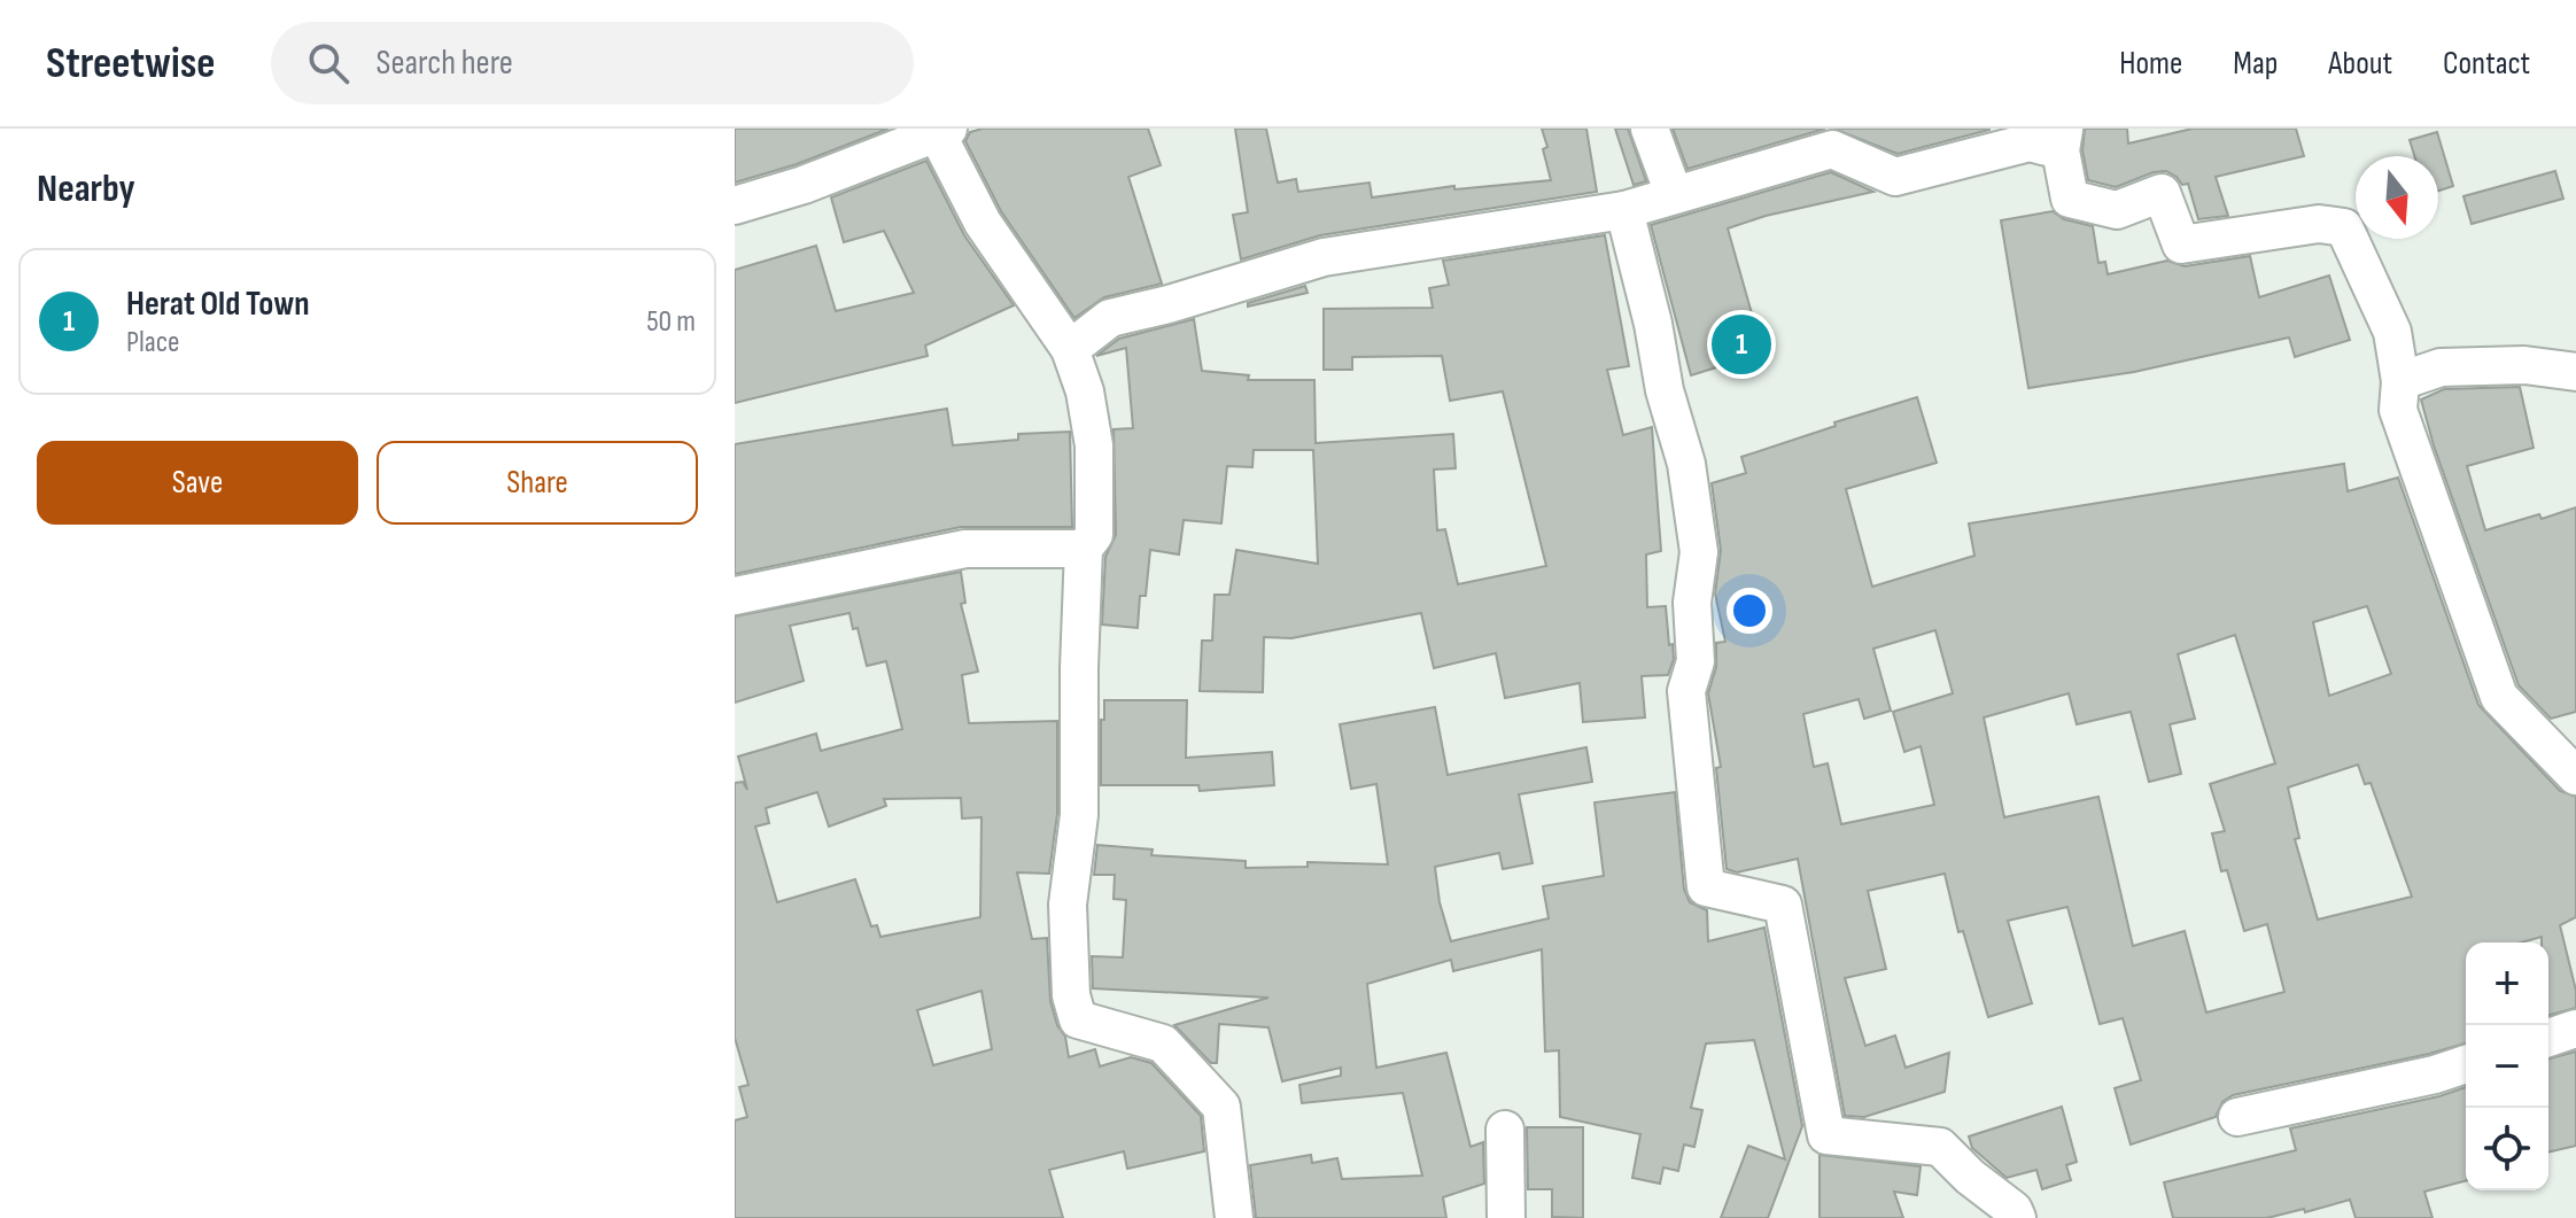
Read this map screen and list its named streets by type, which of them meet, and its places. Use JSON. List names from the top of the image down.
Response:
{
  "north": "bottom",
  "page": {
    "header": "Streetwise",
    "search": "Search here",
    "nav": [
      "Home",
      "Map",
      "About",
      "Contact"
    ],
    "heading": "Nearby",
    "list": [
      {
        "mark": "1",
        "name": "Herat Old Town",
        "note": "Place",
        "value": "50 m"
      }
    ],
    "pins": "1",
    "buttons": ["Save", "Share"],
    "map_buttons": ["+", "−"]
  }
}
